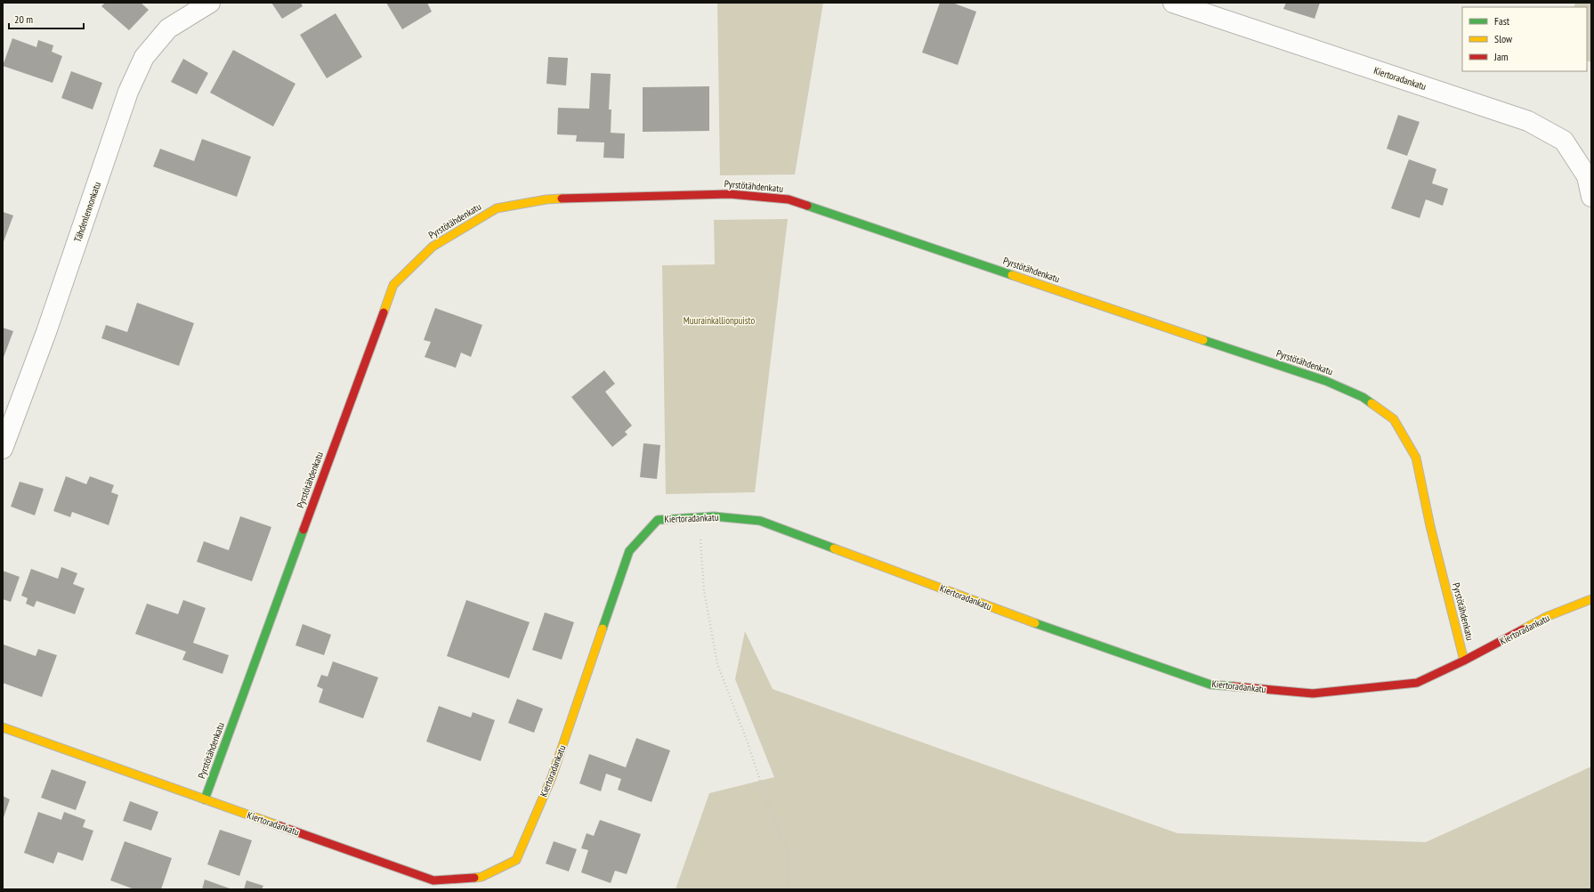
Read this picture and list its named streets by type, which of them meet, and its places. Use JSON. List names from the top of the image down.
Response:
{
  "streets": {
    "street": ["Kiertoradankatu", "Pyrstötähdenkatu", "Tähdenlennonkatu"]
  },
  "crossings": [
    ["Kiertoradankatu", "Pyrstötähdenkatu"]
  ],
  "parks": ["Muurainkallionpuisto"],
  "legend": ["Fast", "Slow", "Jam"],
  "scale_bar": "20 m"
}
